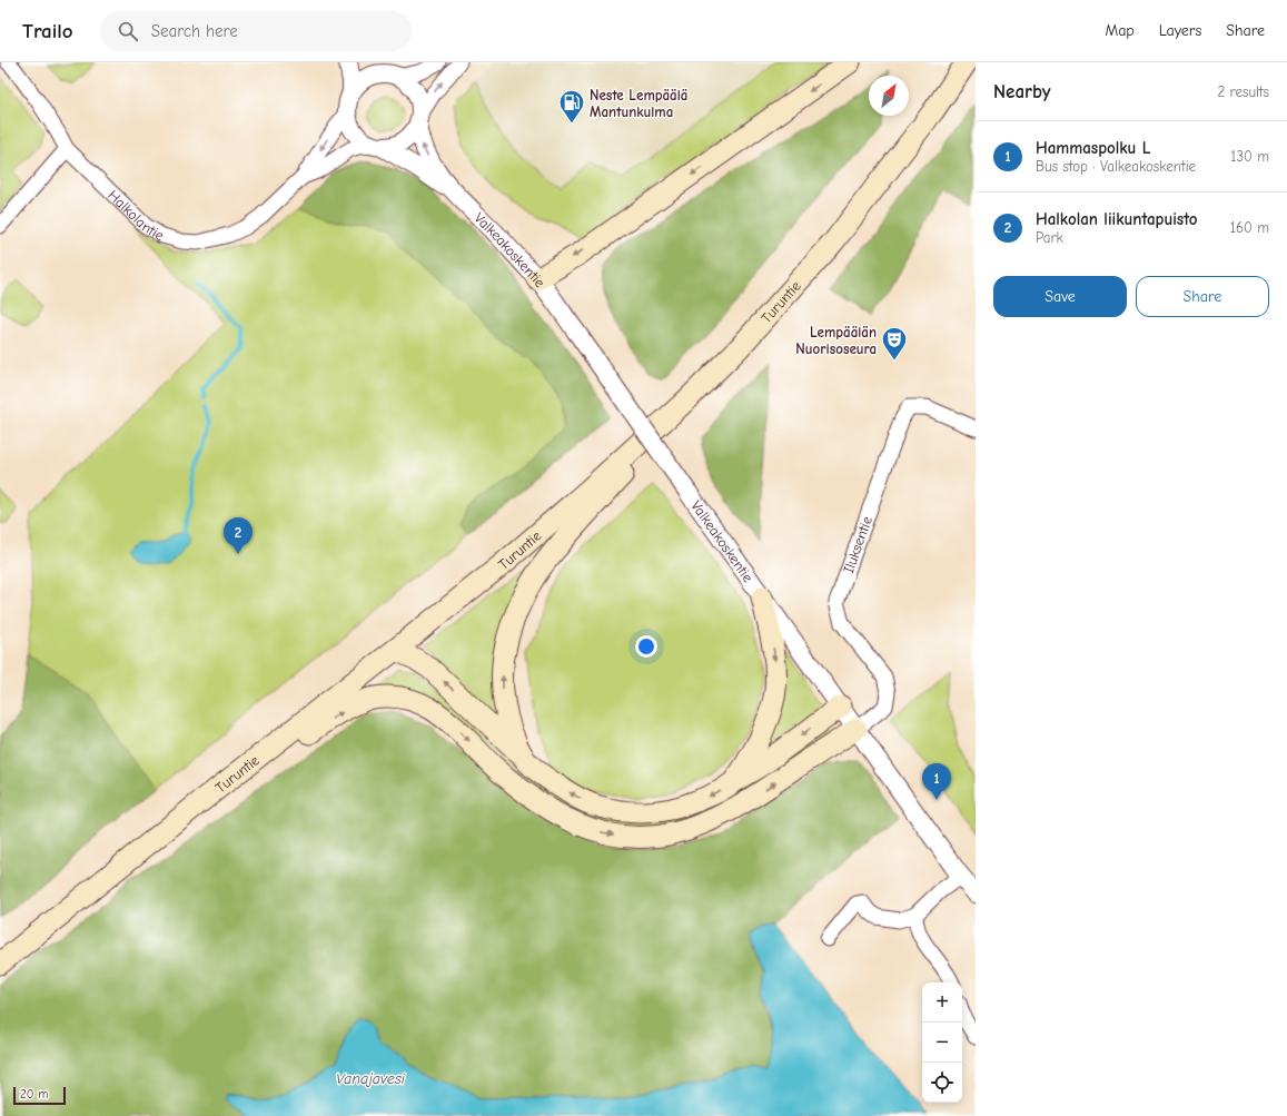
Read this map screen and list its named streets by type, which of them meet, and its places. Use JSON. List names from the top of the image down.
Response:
{
  "streets": {
    "main road": ["Turuntie"],
    "street": ["Halkolantie", "Valkeakoskentie", "Iluksentie"]
  },
  "crossings": [
    ["Halkolantie", "Valkeakoskentie"],
    ["Valkeakoskentie", "Iluksentie"]
  ],
  "water": ["Vanajavesi"],
  "places": {
    "fuel station": ["Neste Lempäälä Mantunkulma"],
    "theatre": ["Lempäälän Nuorisoseura"]
  },
  "scale_bar": "20 m",
  "north": "top right",
  "page": {
    "header": "Trailo",
    "search": "Search here",
    "nav": ["Map", "Layers", "Share"],
    "heading": ["Nearby", "2 results"],
    "list": [
      {
        "mark": "1",
        "name": "Hammaspolku L",
        "note": "Bus stop · Valkeakoskentie",
        "value": "130 m"
      },
      {
        "mark": "2",
        "name": "Halkolan liikuntapuisto",
        "note": "Park",
        "value": "160 m"
      }
    ],
    "buttons": ["Save", "Share"],
    "pins": ["2", "1"],
    "map_buttons": ["+", "−"],
    "scale": "20 m"
  }
}
